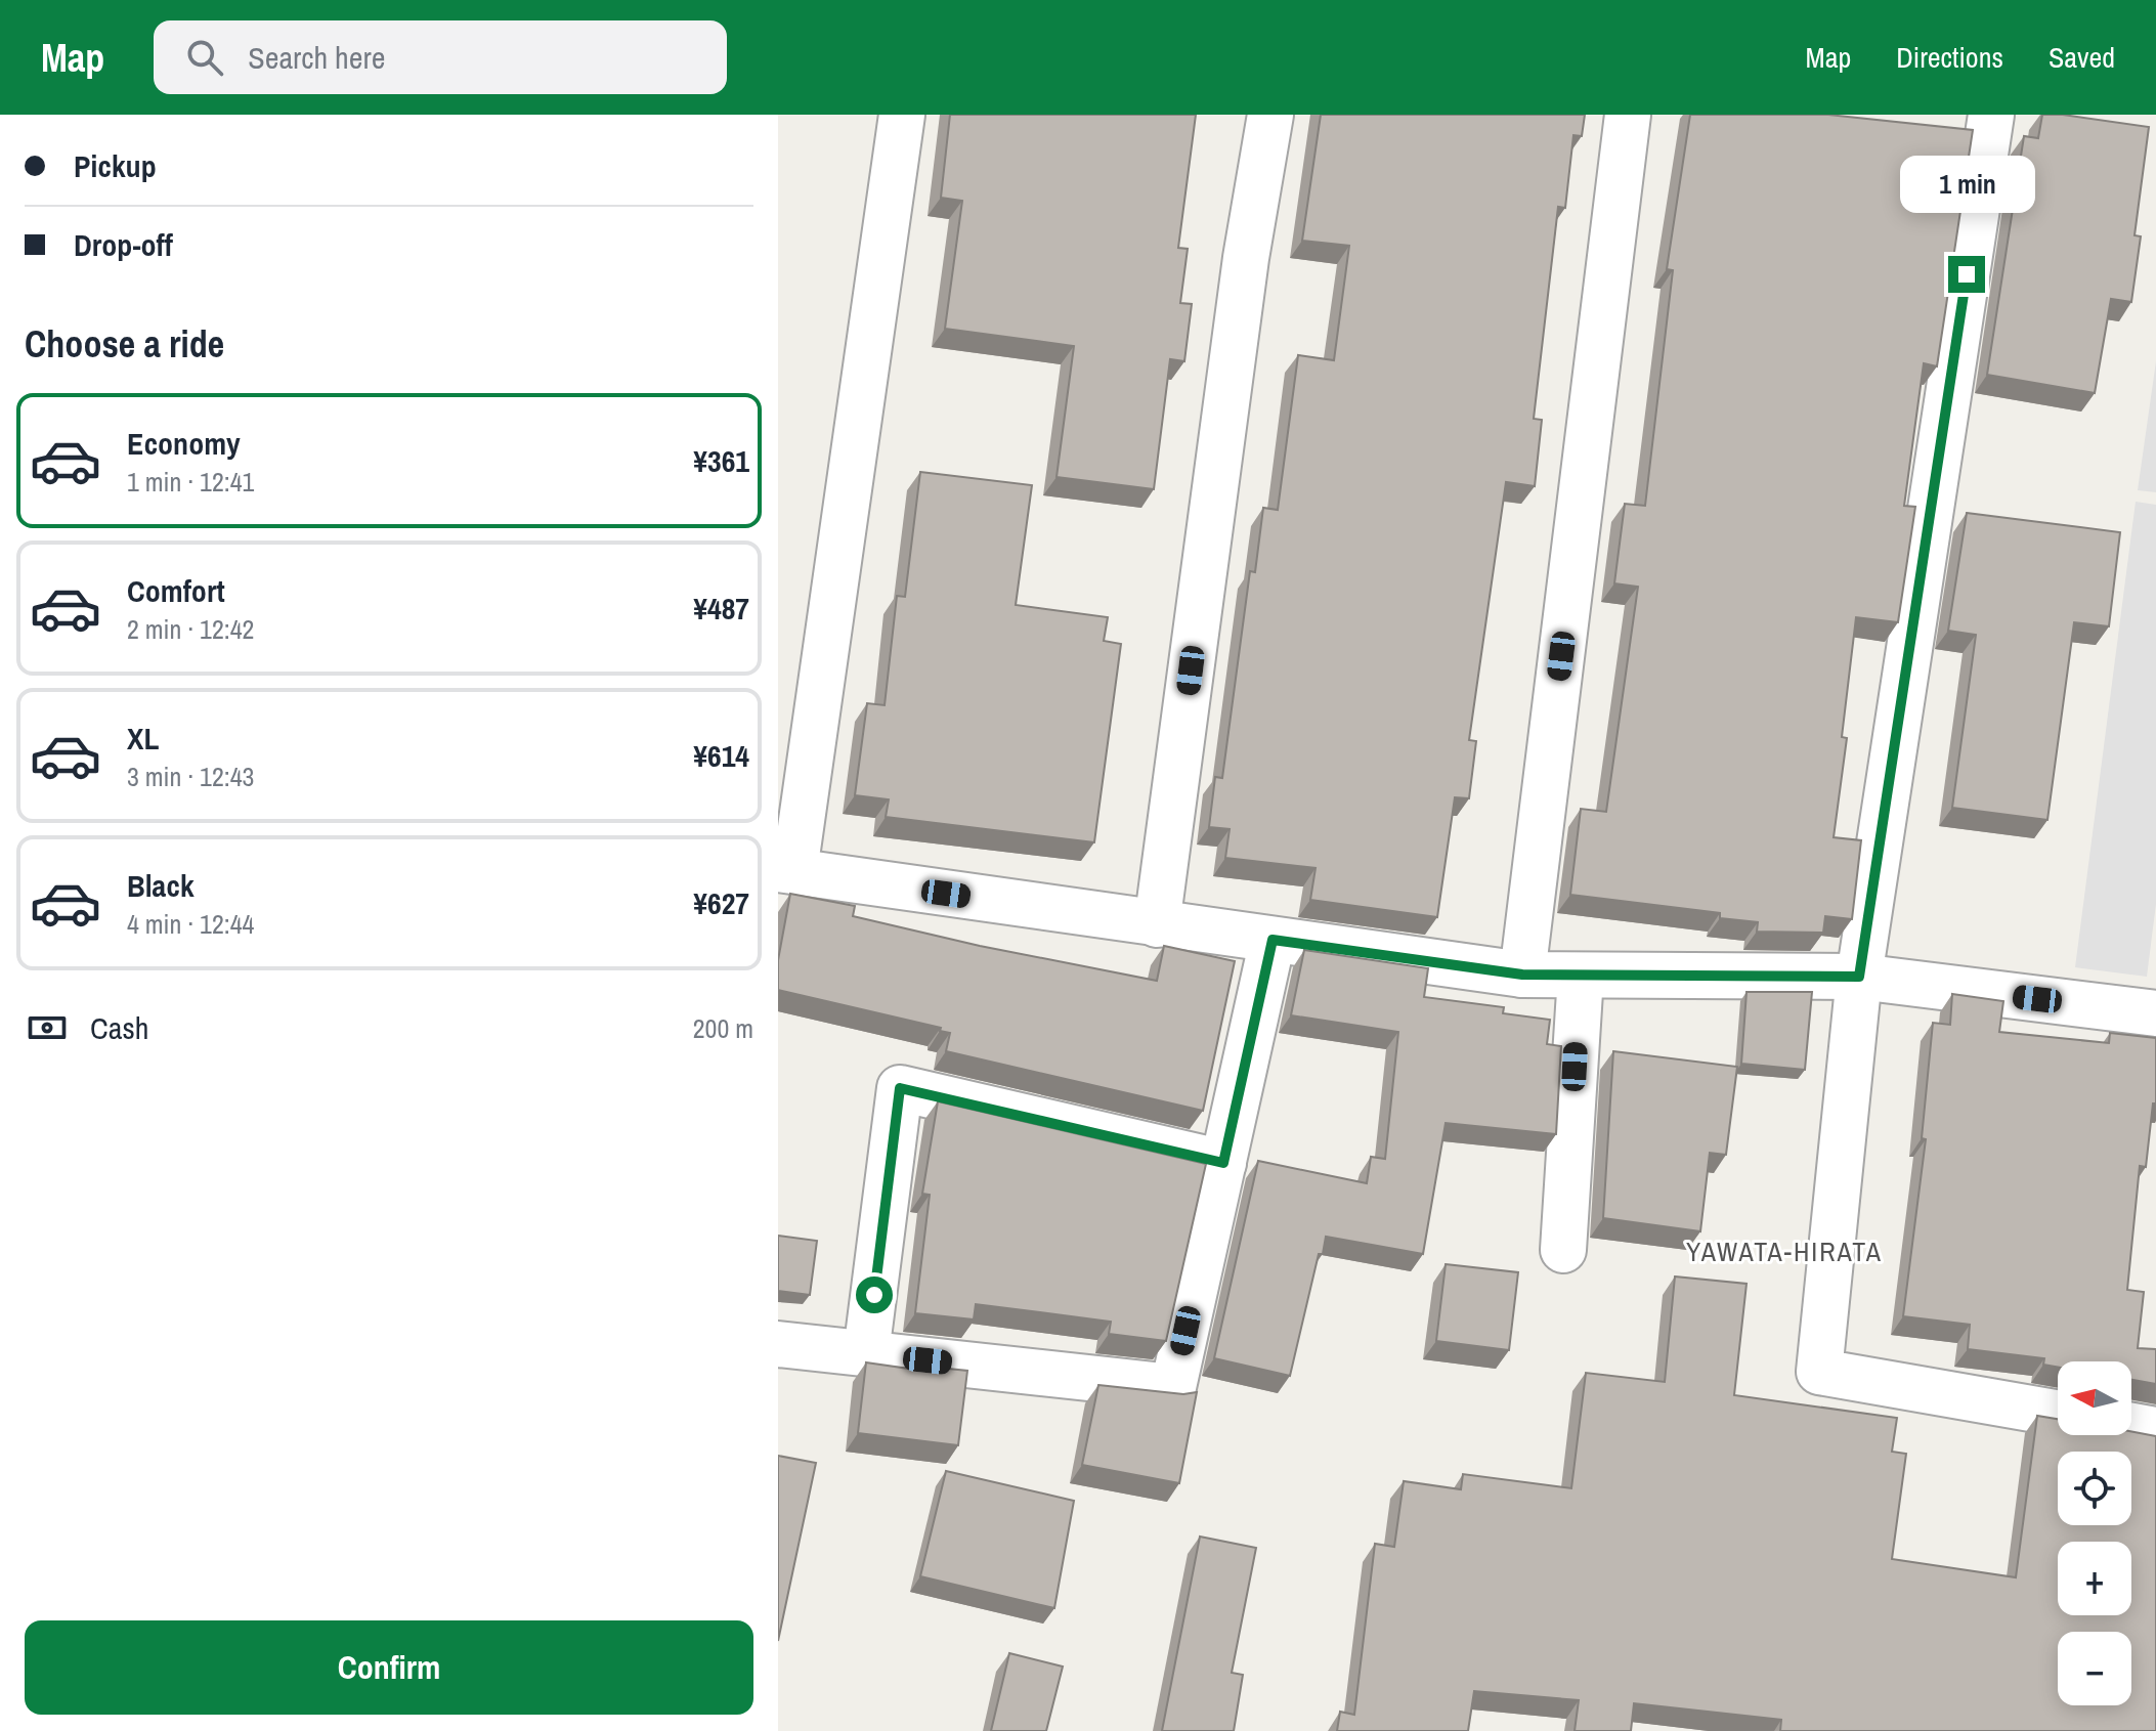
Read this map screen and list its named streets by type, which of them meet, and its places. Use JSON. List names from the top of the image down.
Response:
{
  "districts": ["YAWATA-HIRATA"],
  "north": "left",
  "page": {
    "header": "Map",
    "search": "Search here",
    "nav": ["Map", "Directions", "Saved"],
    "banner": ["Pickup", "Drop-off"],
    "bubble": "1 min",
    "heading": "Choose a ride",
    "list": [
      {
        "name": "Economy",
        "note": "1 min · 12:41",
        "value": "¥361"
      },
      {
        "name": "Comfort",
        "note": "2 min · 12:42",
        "value": "¥487"
      },
      {
        "name": "XL",
        "note": "3 min · 12:43",
        "value": "¥614"
      },
      {
        "name": "Black",
        "note": "4 min · 12:44",
        "value": "¥627"
      }
    ],
    "pay": ["Cash", "200 m"],
    "map_buttons": ["+", "−"],
    "buttons": "Confirm"
  }
}
